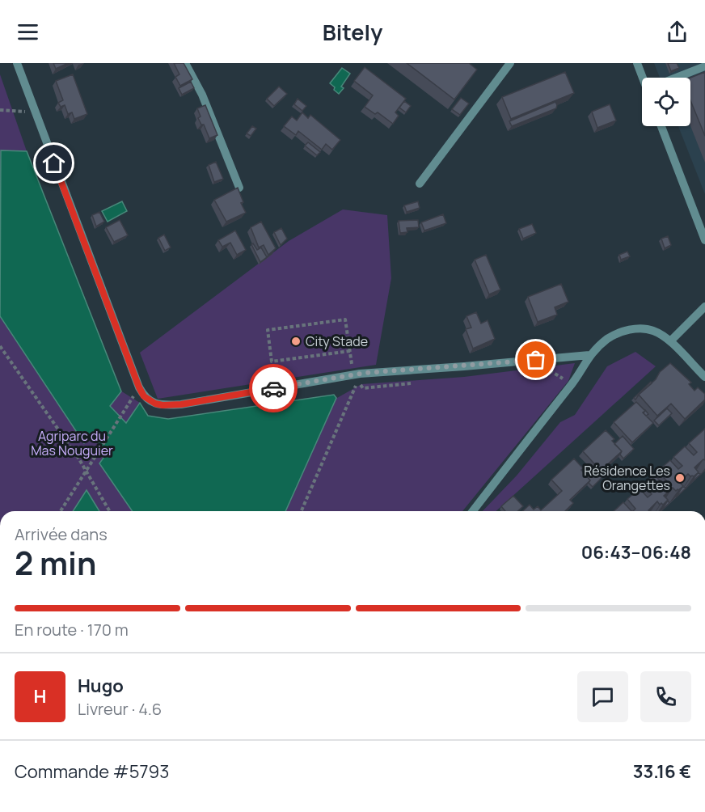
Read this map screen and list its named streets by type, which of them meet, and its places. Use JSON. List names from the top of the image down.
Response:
{
  "parks": ["Agriparc du Mas Nouguier"],
  "places": ["City Stade", "Résidence Les Orangettes"],
  "page": {
    "header": "Bitely",
    "heading": ["2 min", "Arrivée dans", "06:43–06:48"],
    "panel": [
      "Hugo",
      "Livreur · 4.6",
      "Commande #5793",
      "33.16 €"
    ],
    "bar": "En route · 170 m",
    "round": "H"
  }
}
